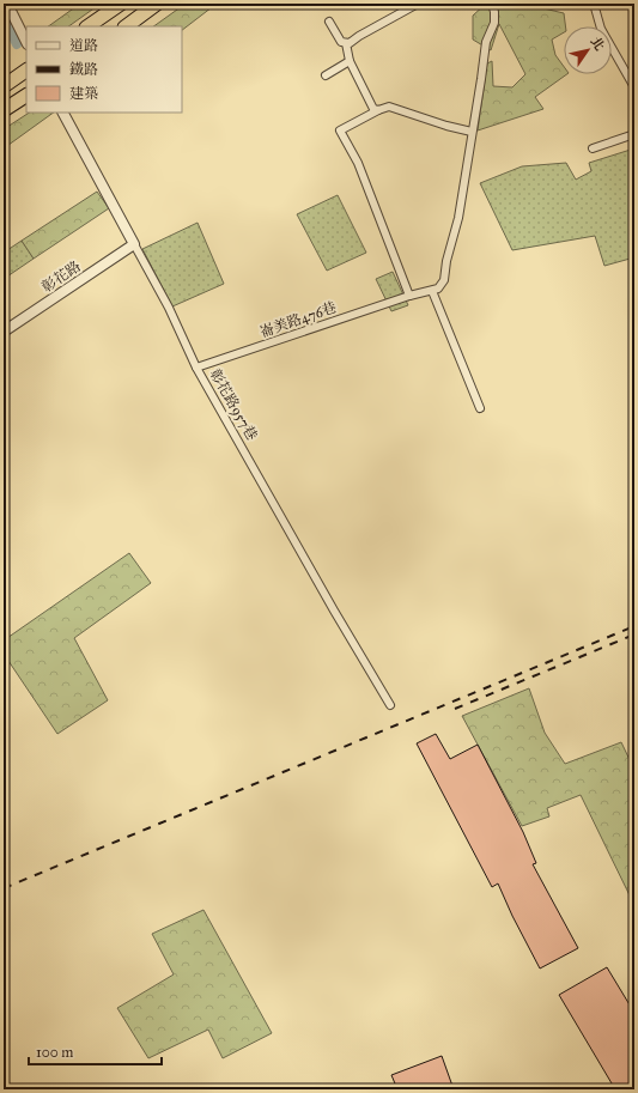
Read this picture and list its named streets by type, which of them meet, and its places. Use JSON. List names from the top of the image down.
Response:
{
  "streets": {
    "street": ["彰花路", "崙美路476巷", "彰花路957巷"]
  },
  "crossings": [
    ["彰花路", "彰花路957巷"],
    ["崙美路476巷", "彰花路957巷"]
  ],
  "legend": ["道路", "鐵路", "建築"],
  "scale_bar": "100 m",
  "north": "top right"
}
